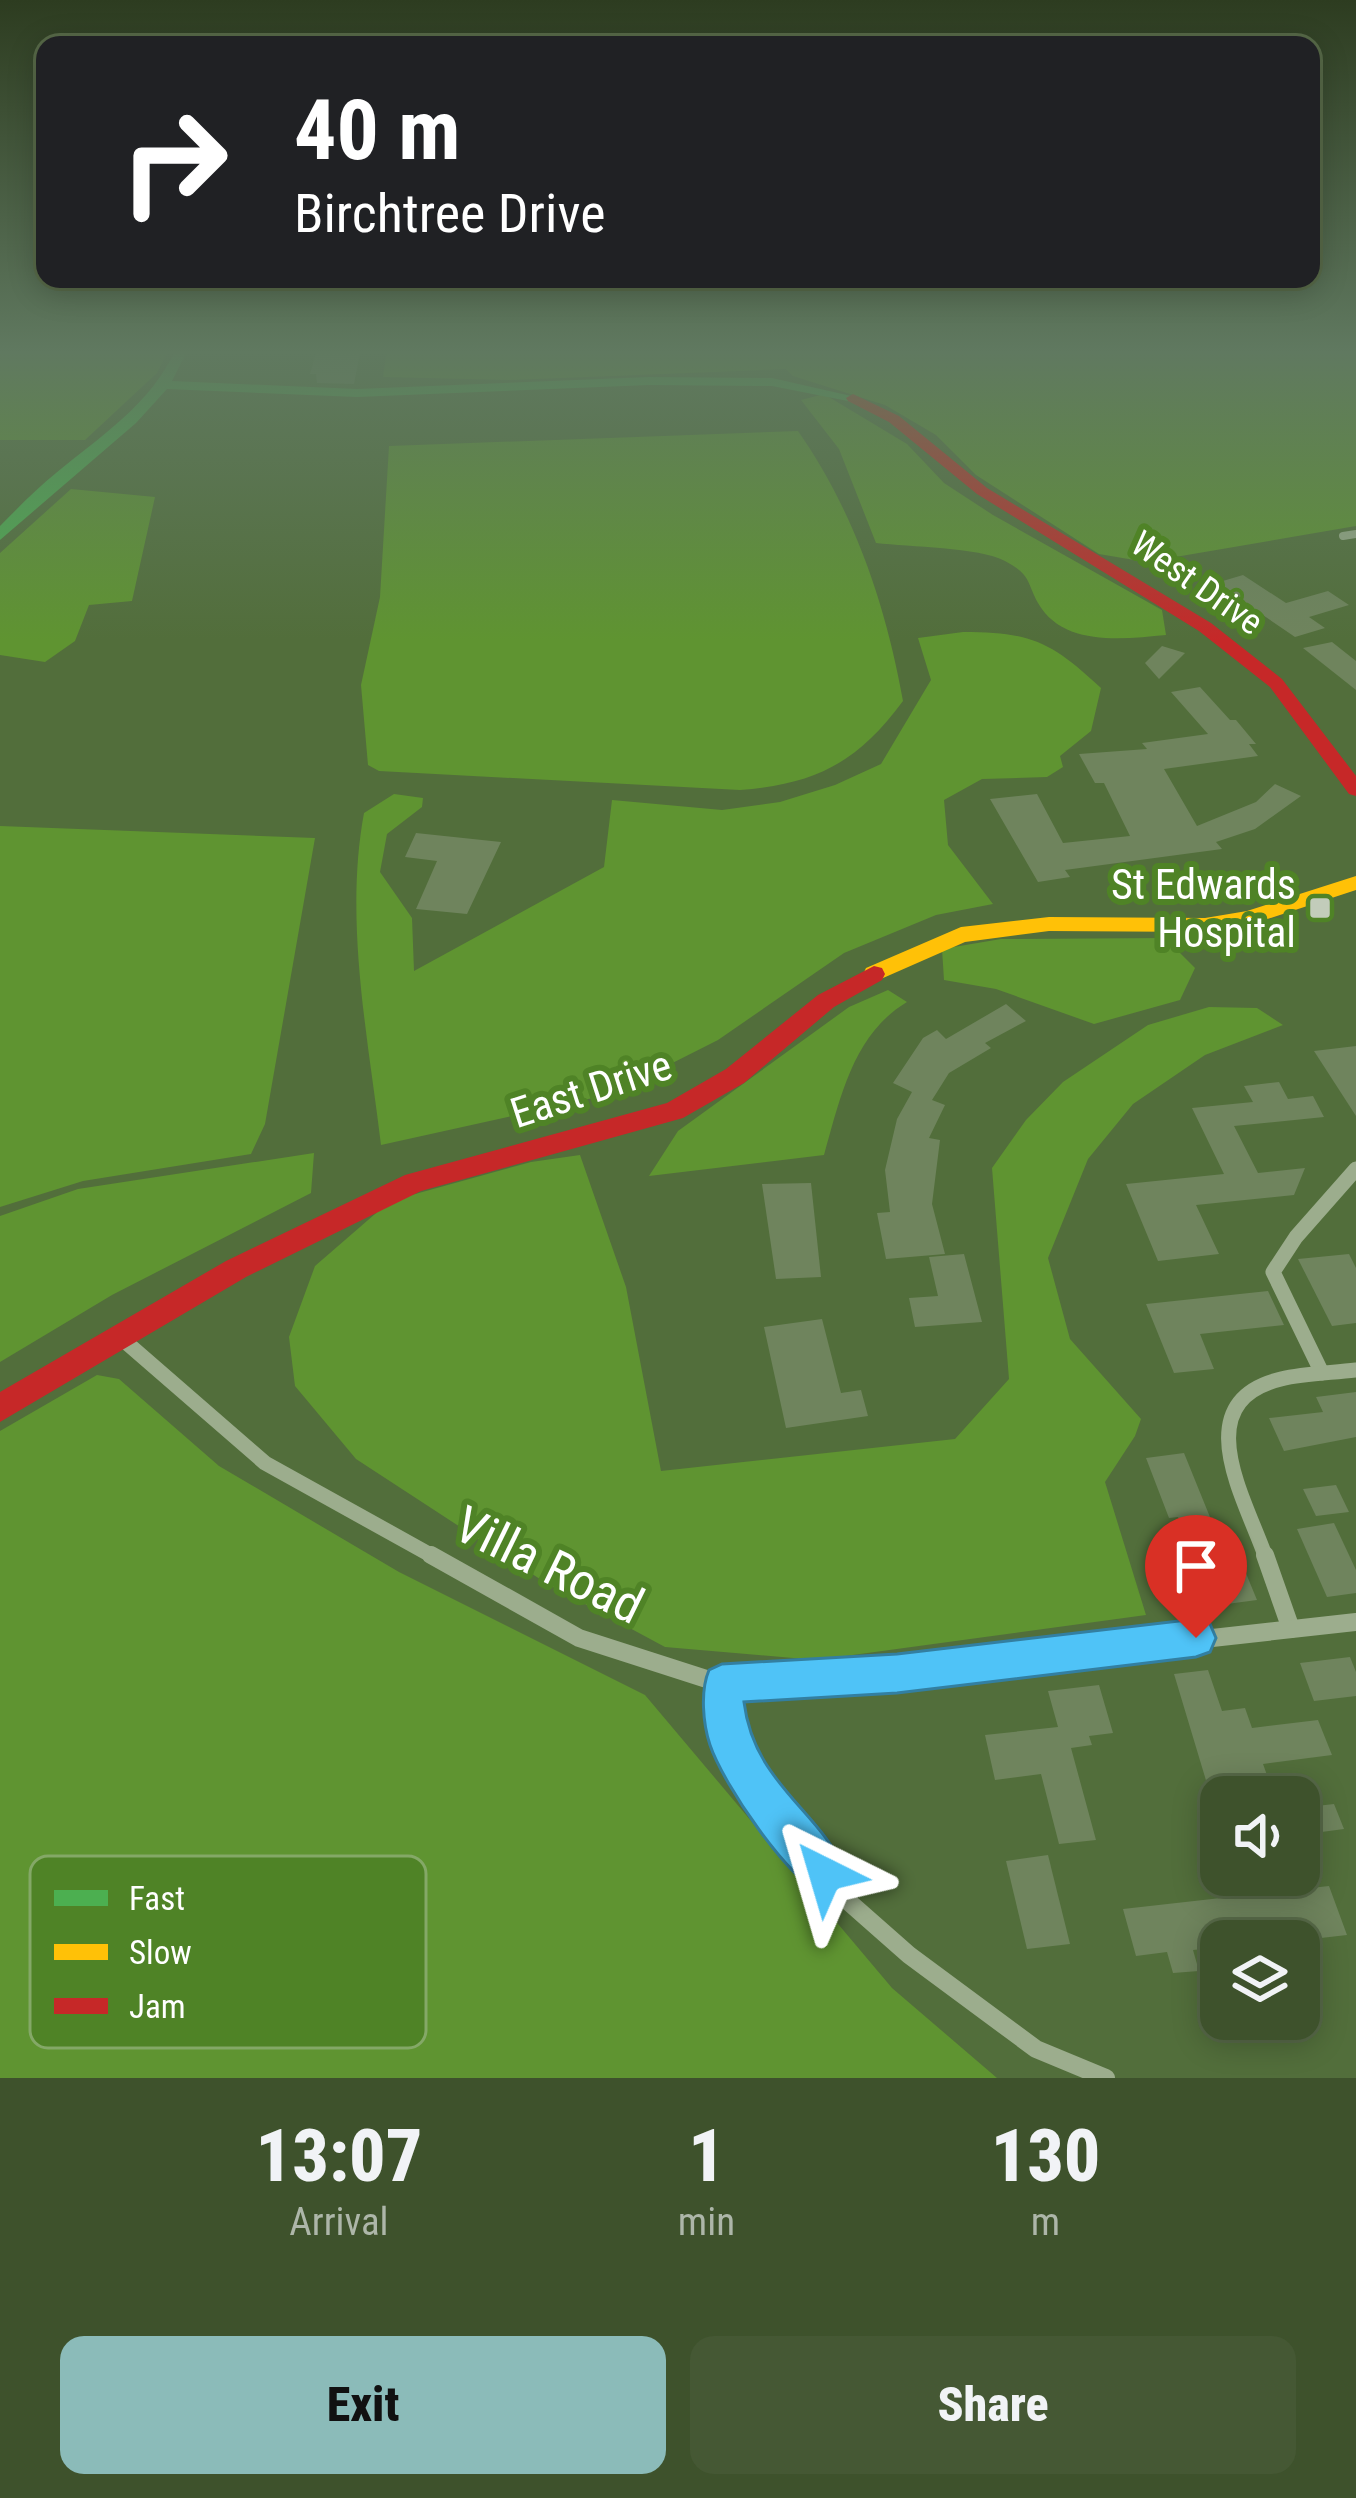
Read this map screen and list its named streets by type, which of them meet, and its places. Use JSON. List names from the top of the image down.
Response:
{
  "streets": {
    "main road": ["West Drive", "East Drive"],
    "street": ["Villa Road"]
  },
  "crossings": [
    ["East Drive", "Villa Road"]
  ],
  "places": {
    "transit": ["St Edwards Hospital"]
  },
  "legend": ["Fast", "Slow", "Jam"],
  "page": {
    "turn": ["40 m", "Birchtree Drive"],
    "eta": [
      "13:07",
      "Arrival",
      "1",
      "min",
      "130",
      "m"
    ],
    "buttons": ["Exit", "Share"]
  }
}
